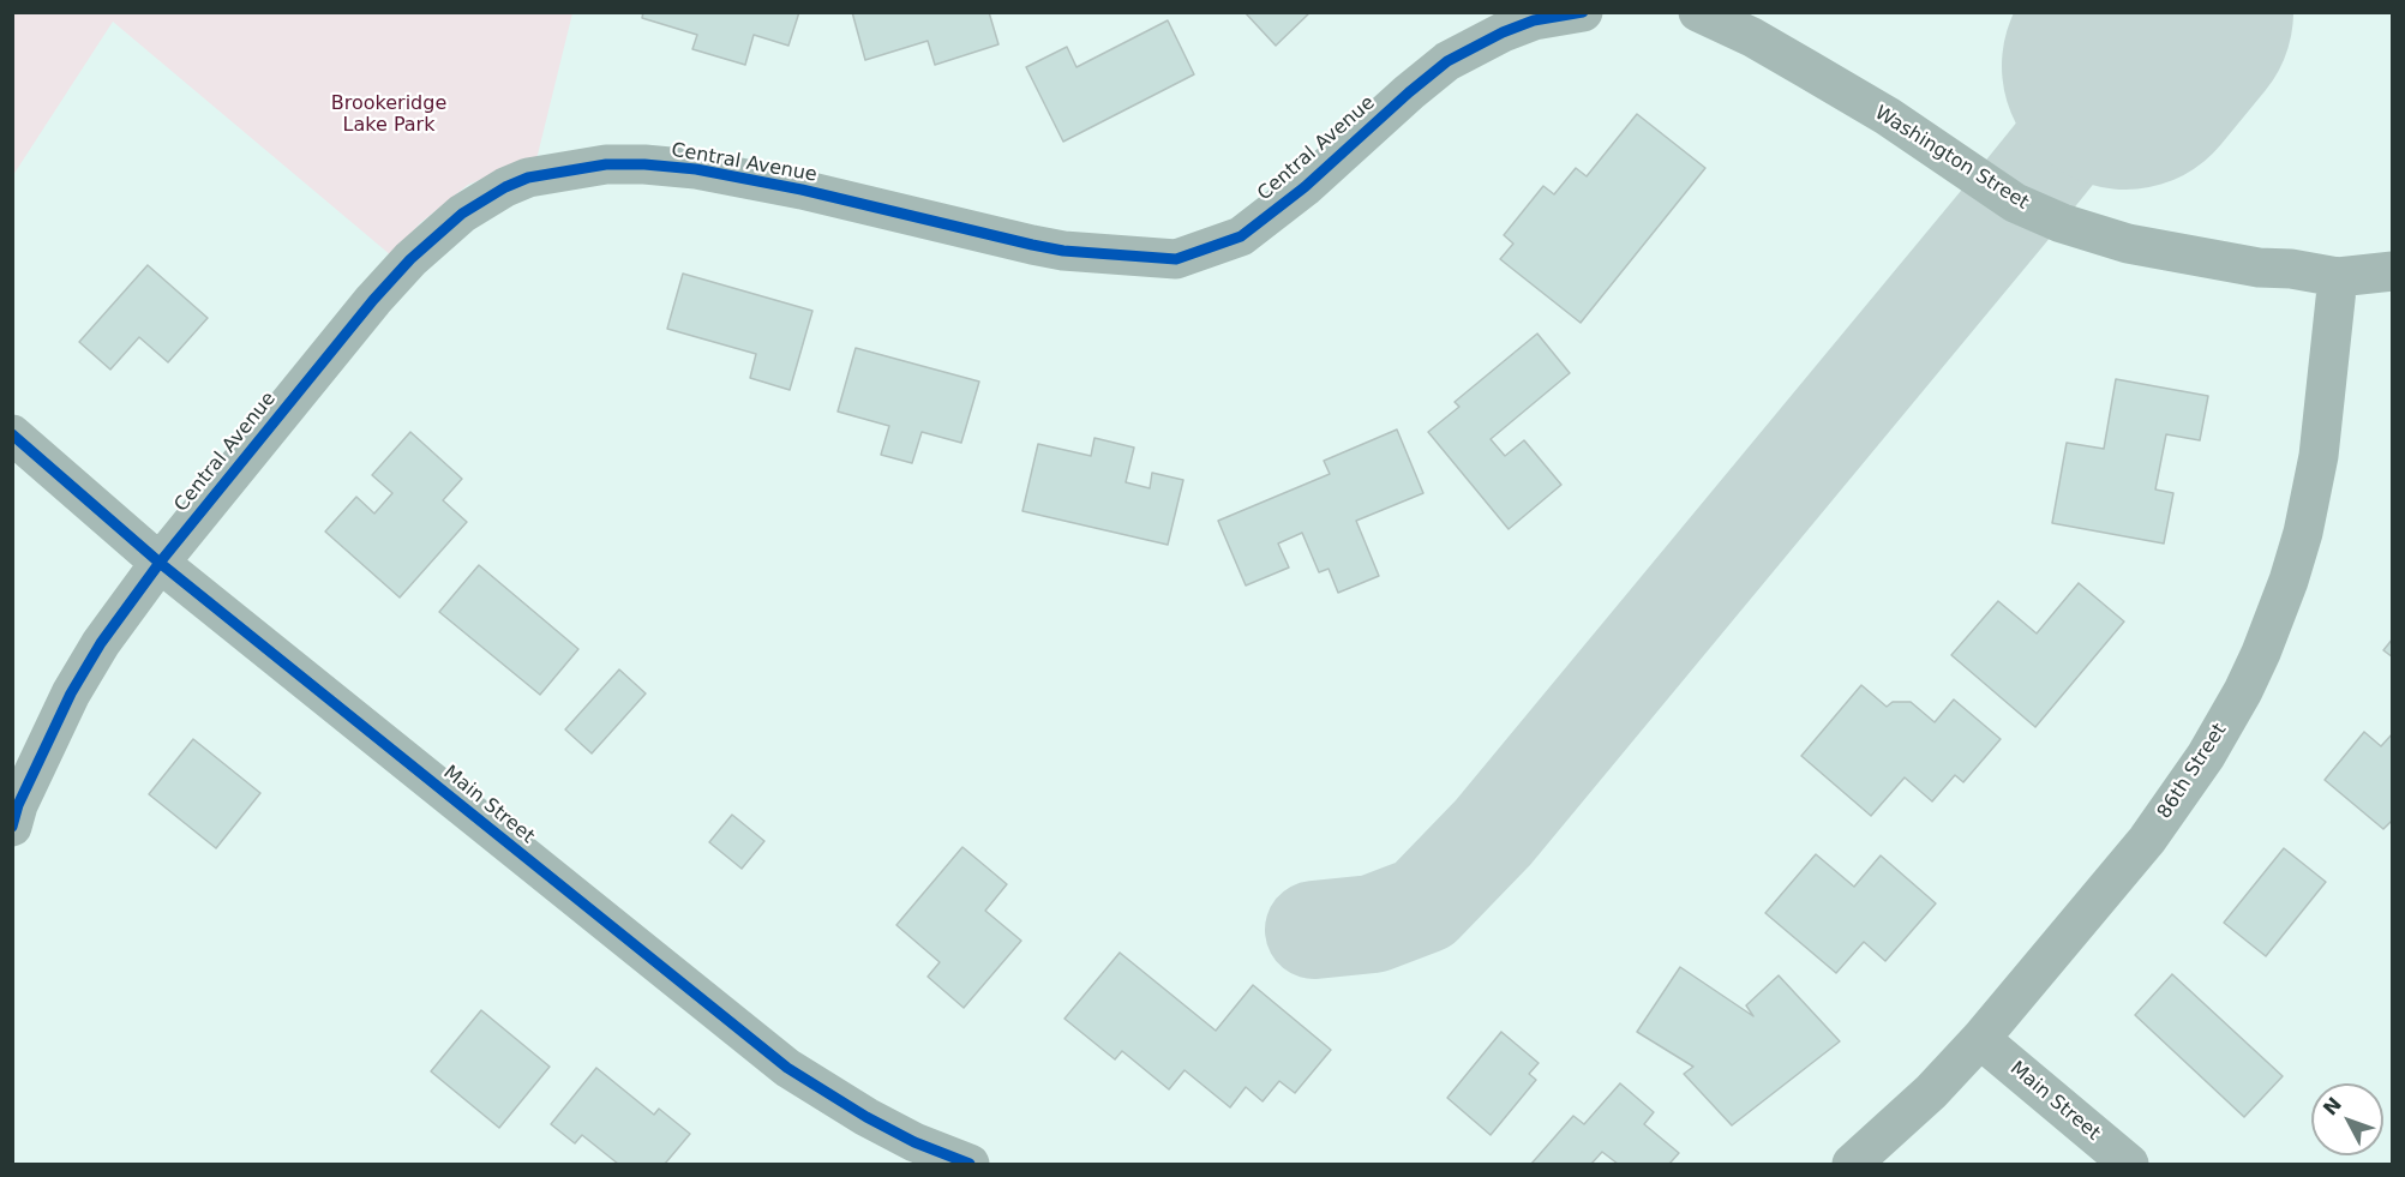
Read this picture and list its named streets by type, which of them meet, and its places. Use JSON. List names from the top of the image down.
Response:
{
  "streets": {
    "street": [
      "Central Avenue",
      "Washington Street",
      "86th Street",
      "Main Street"
    ]
  },
  "crossings": [
    ["Central Avenue", "Main Street"],
    ["Washington Street", "86th Street"],
    ["86th Street", "Main Street"]
  ],
  "parks": ["Brookeridge Lake Park"],
  "north": "top left"
}
